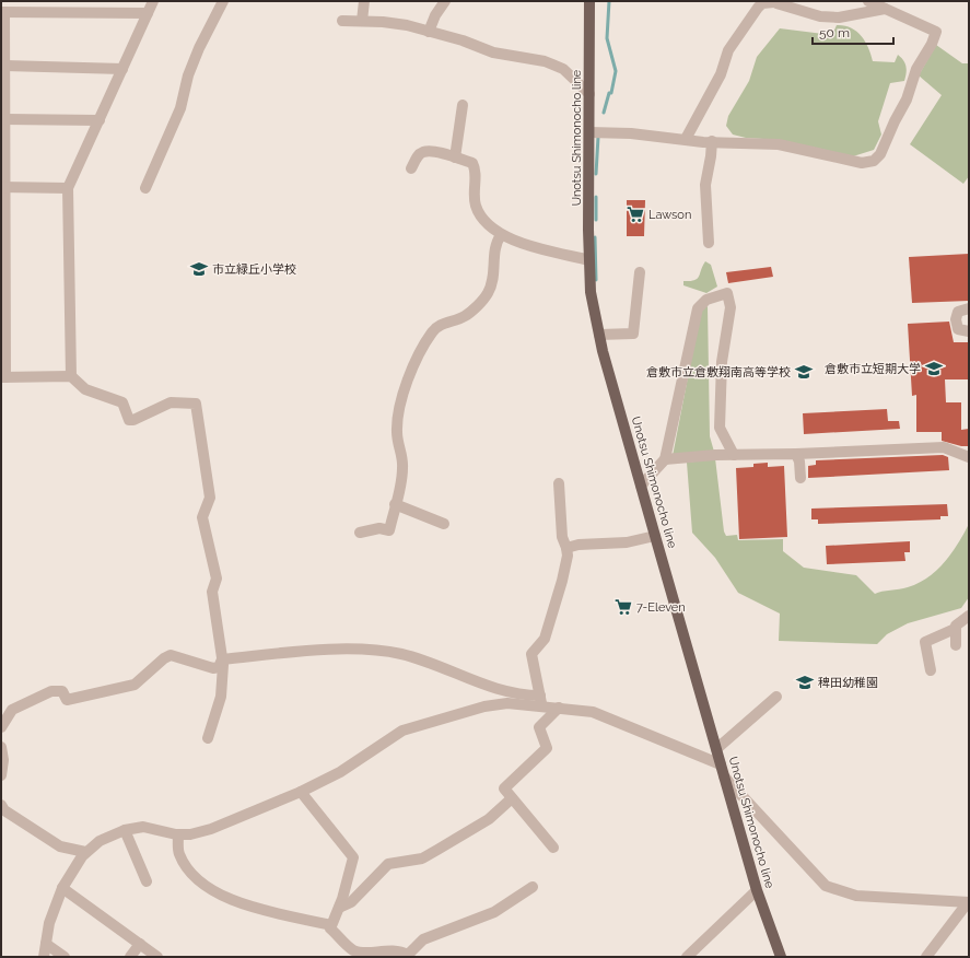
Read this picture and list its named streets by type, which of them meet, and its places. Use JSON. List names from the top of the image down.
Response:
{
  "streets": {
    "main road": ["Unotsu Shimonocho line"]
  },
  "places": {
    "supermarket": ["Lawson", "7-Eleven"],
    "school or university": [
      "市立緑丘小学校",
      "倉敷市立短期大学",
      "倉敷市立倉敷翔南高等学校",
      "稗田幼稚園"
    ]
  },
  "scale_bar": "50 m"
}
